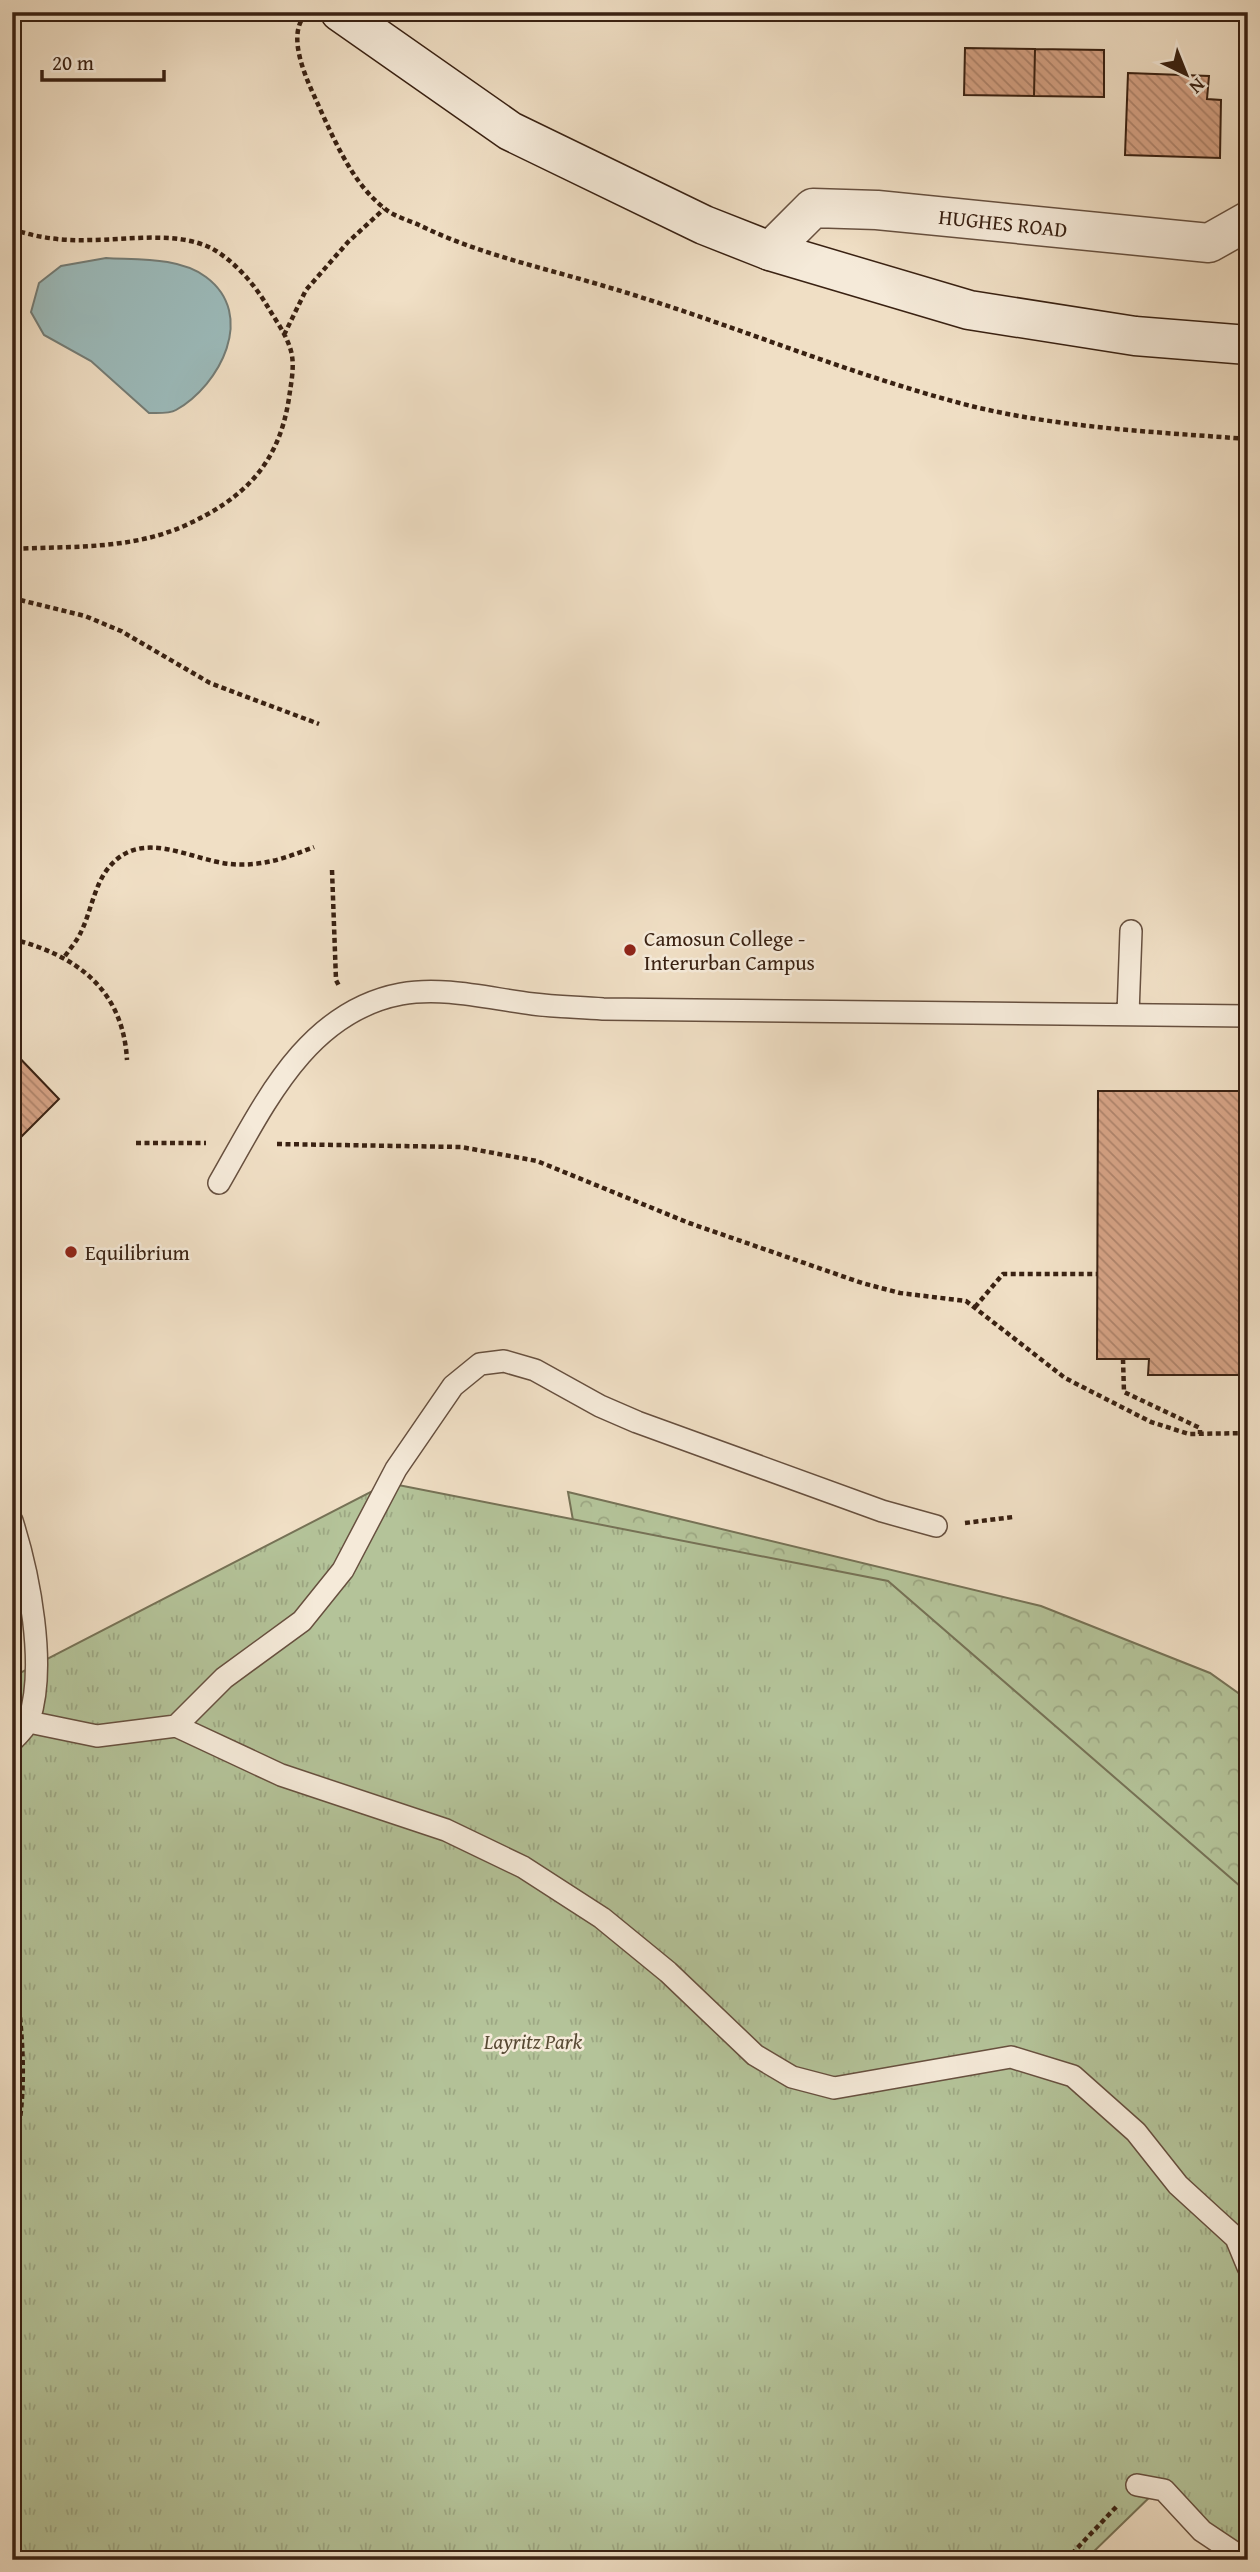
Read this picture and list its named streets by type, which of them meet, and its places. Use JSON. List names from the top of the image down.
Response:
{
  "streets": {
    "main road": ["HUGHES ROAD"]
  },
  "parks": ["Layritz Park"],
  "places": ["Camosun College - Interurban Campus", "Equilibrium"],
  "scale_bar": "20 m",
  "north": "bottom right"
}
